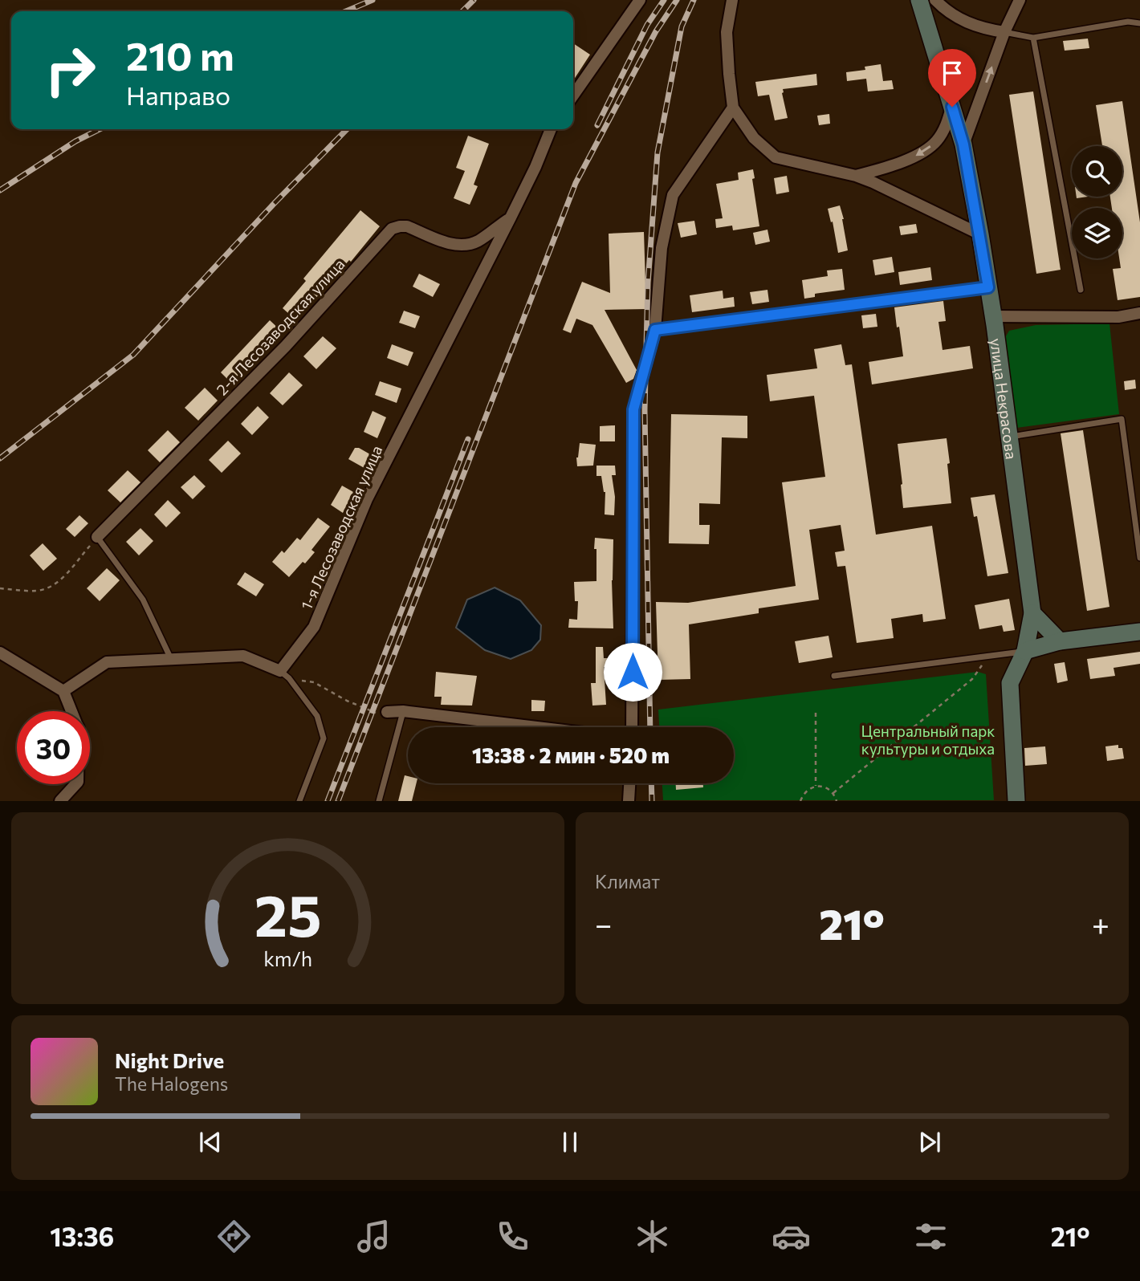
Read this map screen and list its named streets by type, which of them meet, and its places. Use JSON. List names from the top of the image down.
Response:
{
  "streets": {
    "main road": ["улица Некрасова"],
    "street": ["2-я Лесозаводская улица", "1-я Лесозаводская улица"]
  },
  "crossings": [
    ["2-я Лесозаводская улица", "1-я Лесозаводская улица"]
  ],
  "parks": ["Центральный парк культуры и отдыха"],
  "page": {
    "turn": ["210 m", "Направо"],
    "limit": "30",
    "trip": "13:38 · 2 мин · 520 m",
    "tile": "Климат",
    "heat": ["−", "21°", "+"],
    "song": ["Night Drive", "The Halogens"],
    "tabs": ["13:36", "21°"],
    "gauge": ["25", "km/h"]
  }
}
